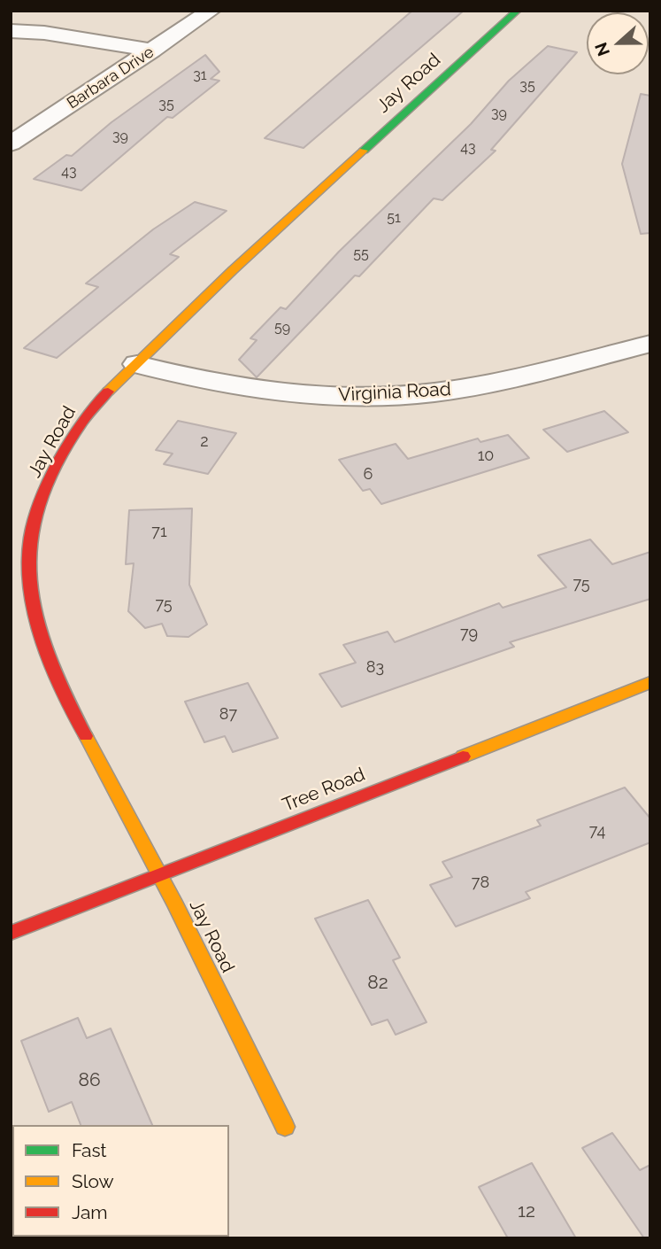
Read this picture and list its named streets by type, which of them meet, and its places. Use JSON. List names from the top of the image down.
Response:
{
  "streets": {
    "street": [
      "Barbara Drive",
      "Jay Road",
      "Virginia Road",
      "Tree Road"
    ]
  },
  "crossings": [
    ["Jay Road", "Virginia Road"],
    ["Jay Road", "Tree Road"]
  ],
  "house_numbers": [
    "31",
    "35",
    "35",
    "39",
    "39",
    "43",
    "43",
    "51",
    "55",
    "59",
    "2",
    "10",
    "6",
    "71",
    "75",
    "75",
    "79",
    "83",
    "87",
    "74",
    "78",
    "82",
    "86",
    "12"
  ],
  "legend": ["Fast", "Slow", "Jam"],
  "north": "left"
}
